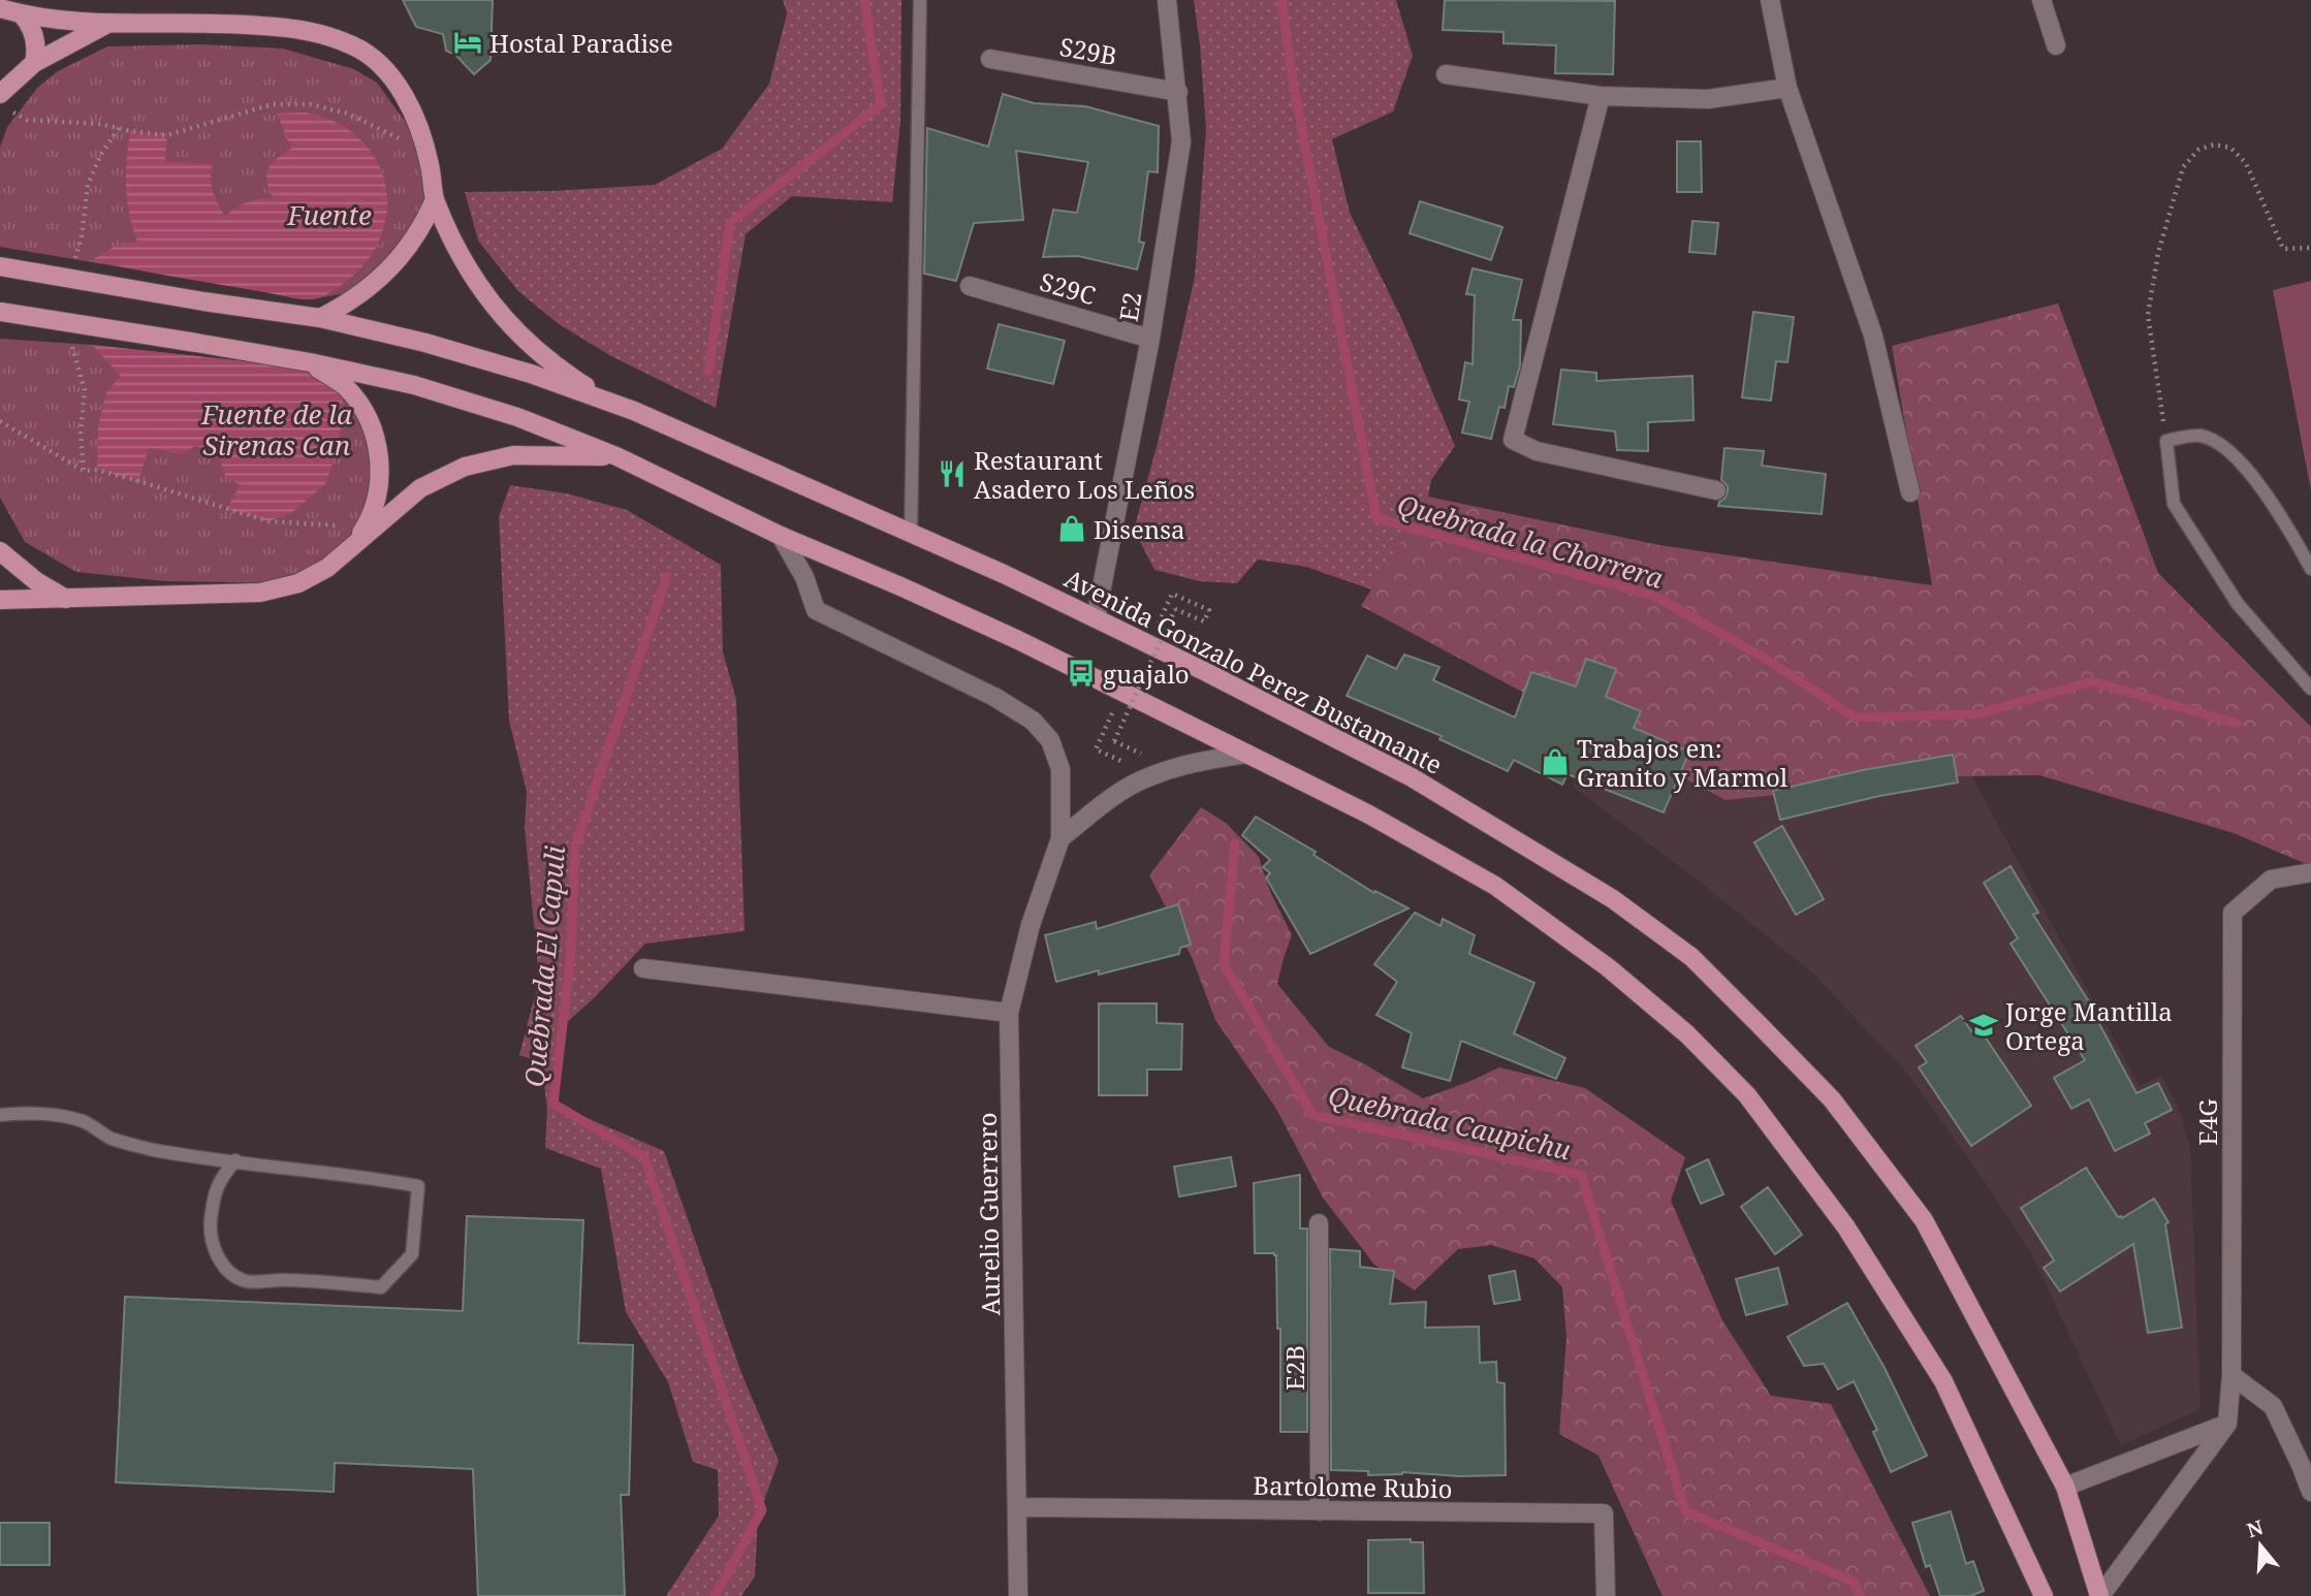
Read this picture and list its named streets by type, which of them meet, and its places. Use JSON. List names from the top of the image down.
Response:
{
  "streets": {
    "main road": ["Avenida Gonzalo Perez Bustamante"],
    "street": [
      "S29B",
      "S29C",
      "E2",
      "E4G",
      "Aurelio Guerrero",
      "E2B",
      "Bartolome Rubio"
    ]
  },
  "crossings": [
    ["S29B", "E2"],
    ["S29C", "E2"],
    ["E2", "Avenida Gonzalo Perez Bustamante"],
    ["Aurelio Guerrero", "Bartolome Rubio"],
    ["E2B", "Bartolome Rubio"]
  ],
  "water": [
    "Fuente",
    "Fuente de la Sirenas Can",
    "Quebrada la Chorrera",
    "Quebrada El Capuli",
    "Quebrada Caupichu"
  ],
  "places": {
    "hotel": ["Hostal Paradise"],
    "restaurant": ["Restaurant Asadero Los Leños"],
    "shop": ["Disensa", "Trabajos en: Granito y Marmol"],
    "bus stop": ["guajalo"],
    "school or university": ["Jorge Mantilla Ortega"]
  },
  "north": "top"
}
